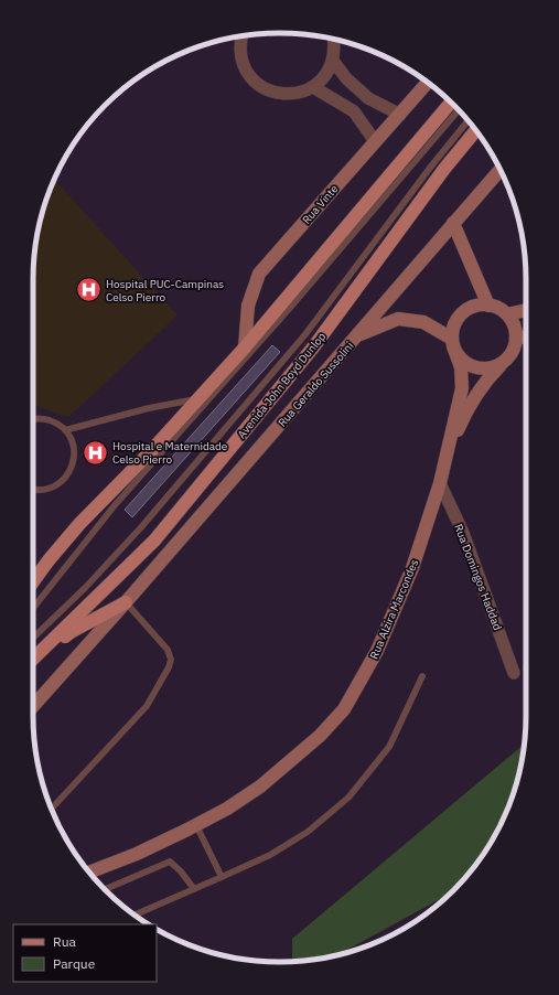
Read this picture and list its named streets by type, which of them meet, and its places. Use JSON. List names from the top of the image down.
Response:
{
  "streets": {
    "main road": ["Avenida John Boyd Dunlop"],
    "street": [
      "Rua Vinte",
      "Rua Geraldo Sussolini",
      "Rua Domingos Haddad",
      "Rua Alzira Marcondes"
    ]
  },
  "crossings": [
    ["Rua Domingos Haddad", "Rua Alzira Marcondes"]
  ],
  "places": {
    "hospital": ["Hospital PUC-Campinas Celso Pierro", "Hospital e Maternidade Celso Pierro"]
  },
  "legend": ["Rua", "Parque"]
}
